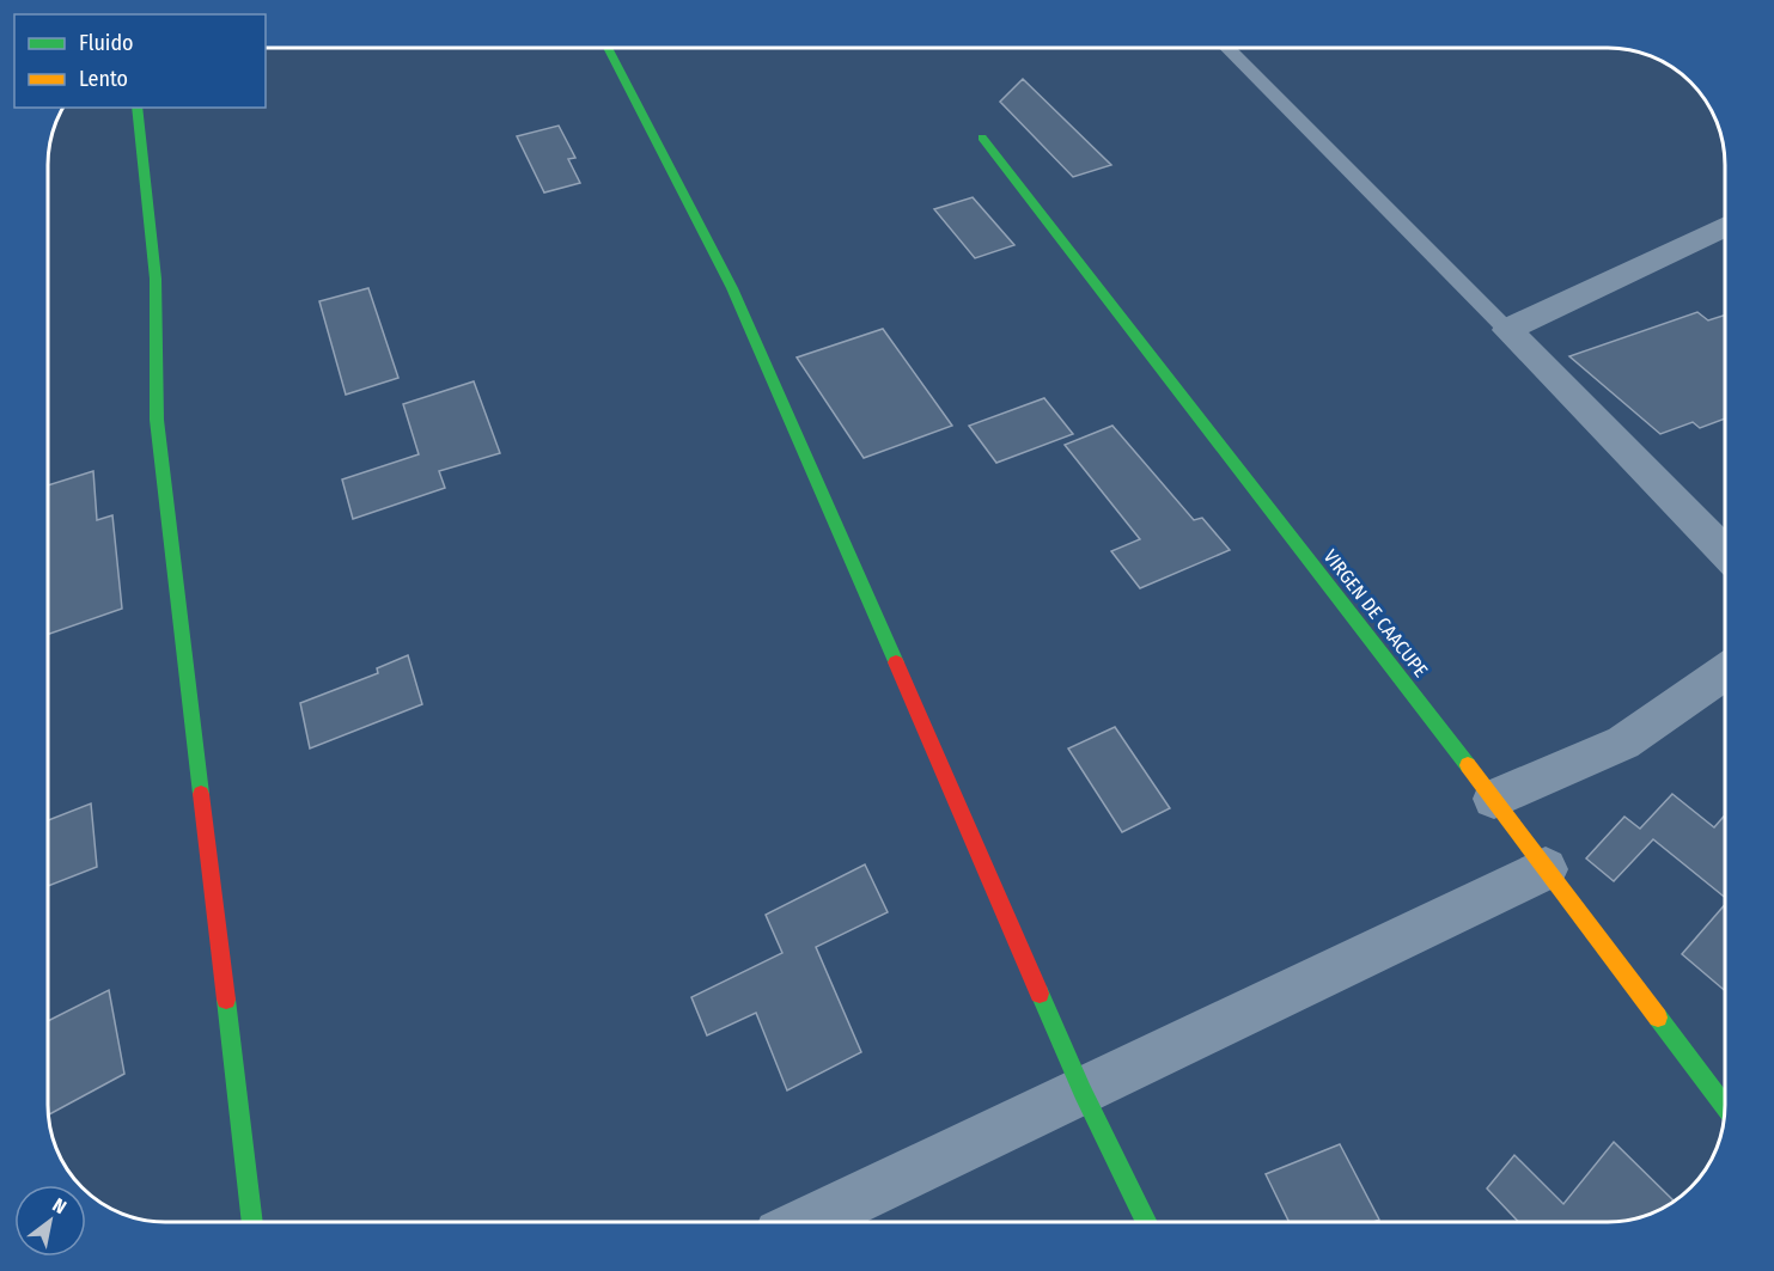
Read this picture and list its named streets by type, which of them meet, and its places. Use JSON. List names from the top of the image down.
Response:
{
  "streets": {
    "street": ["VIRGEN DE CAACUPE"]
  },
  "legend": ["Fluido", "Lento"],
  "north": "top right"
}
